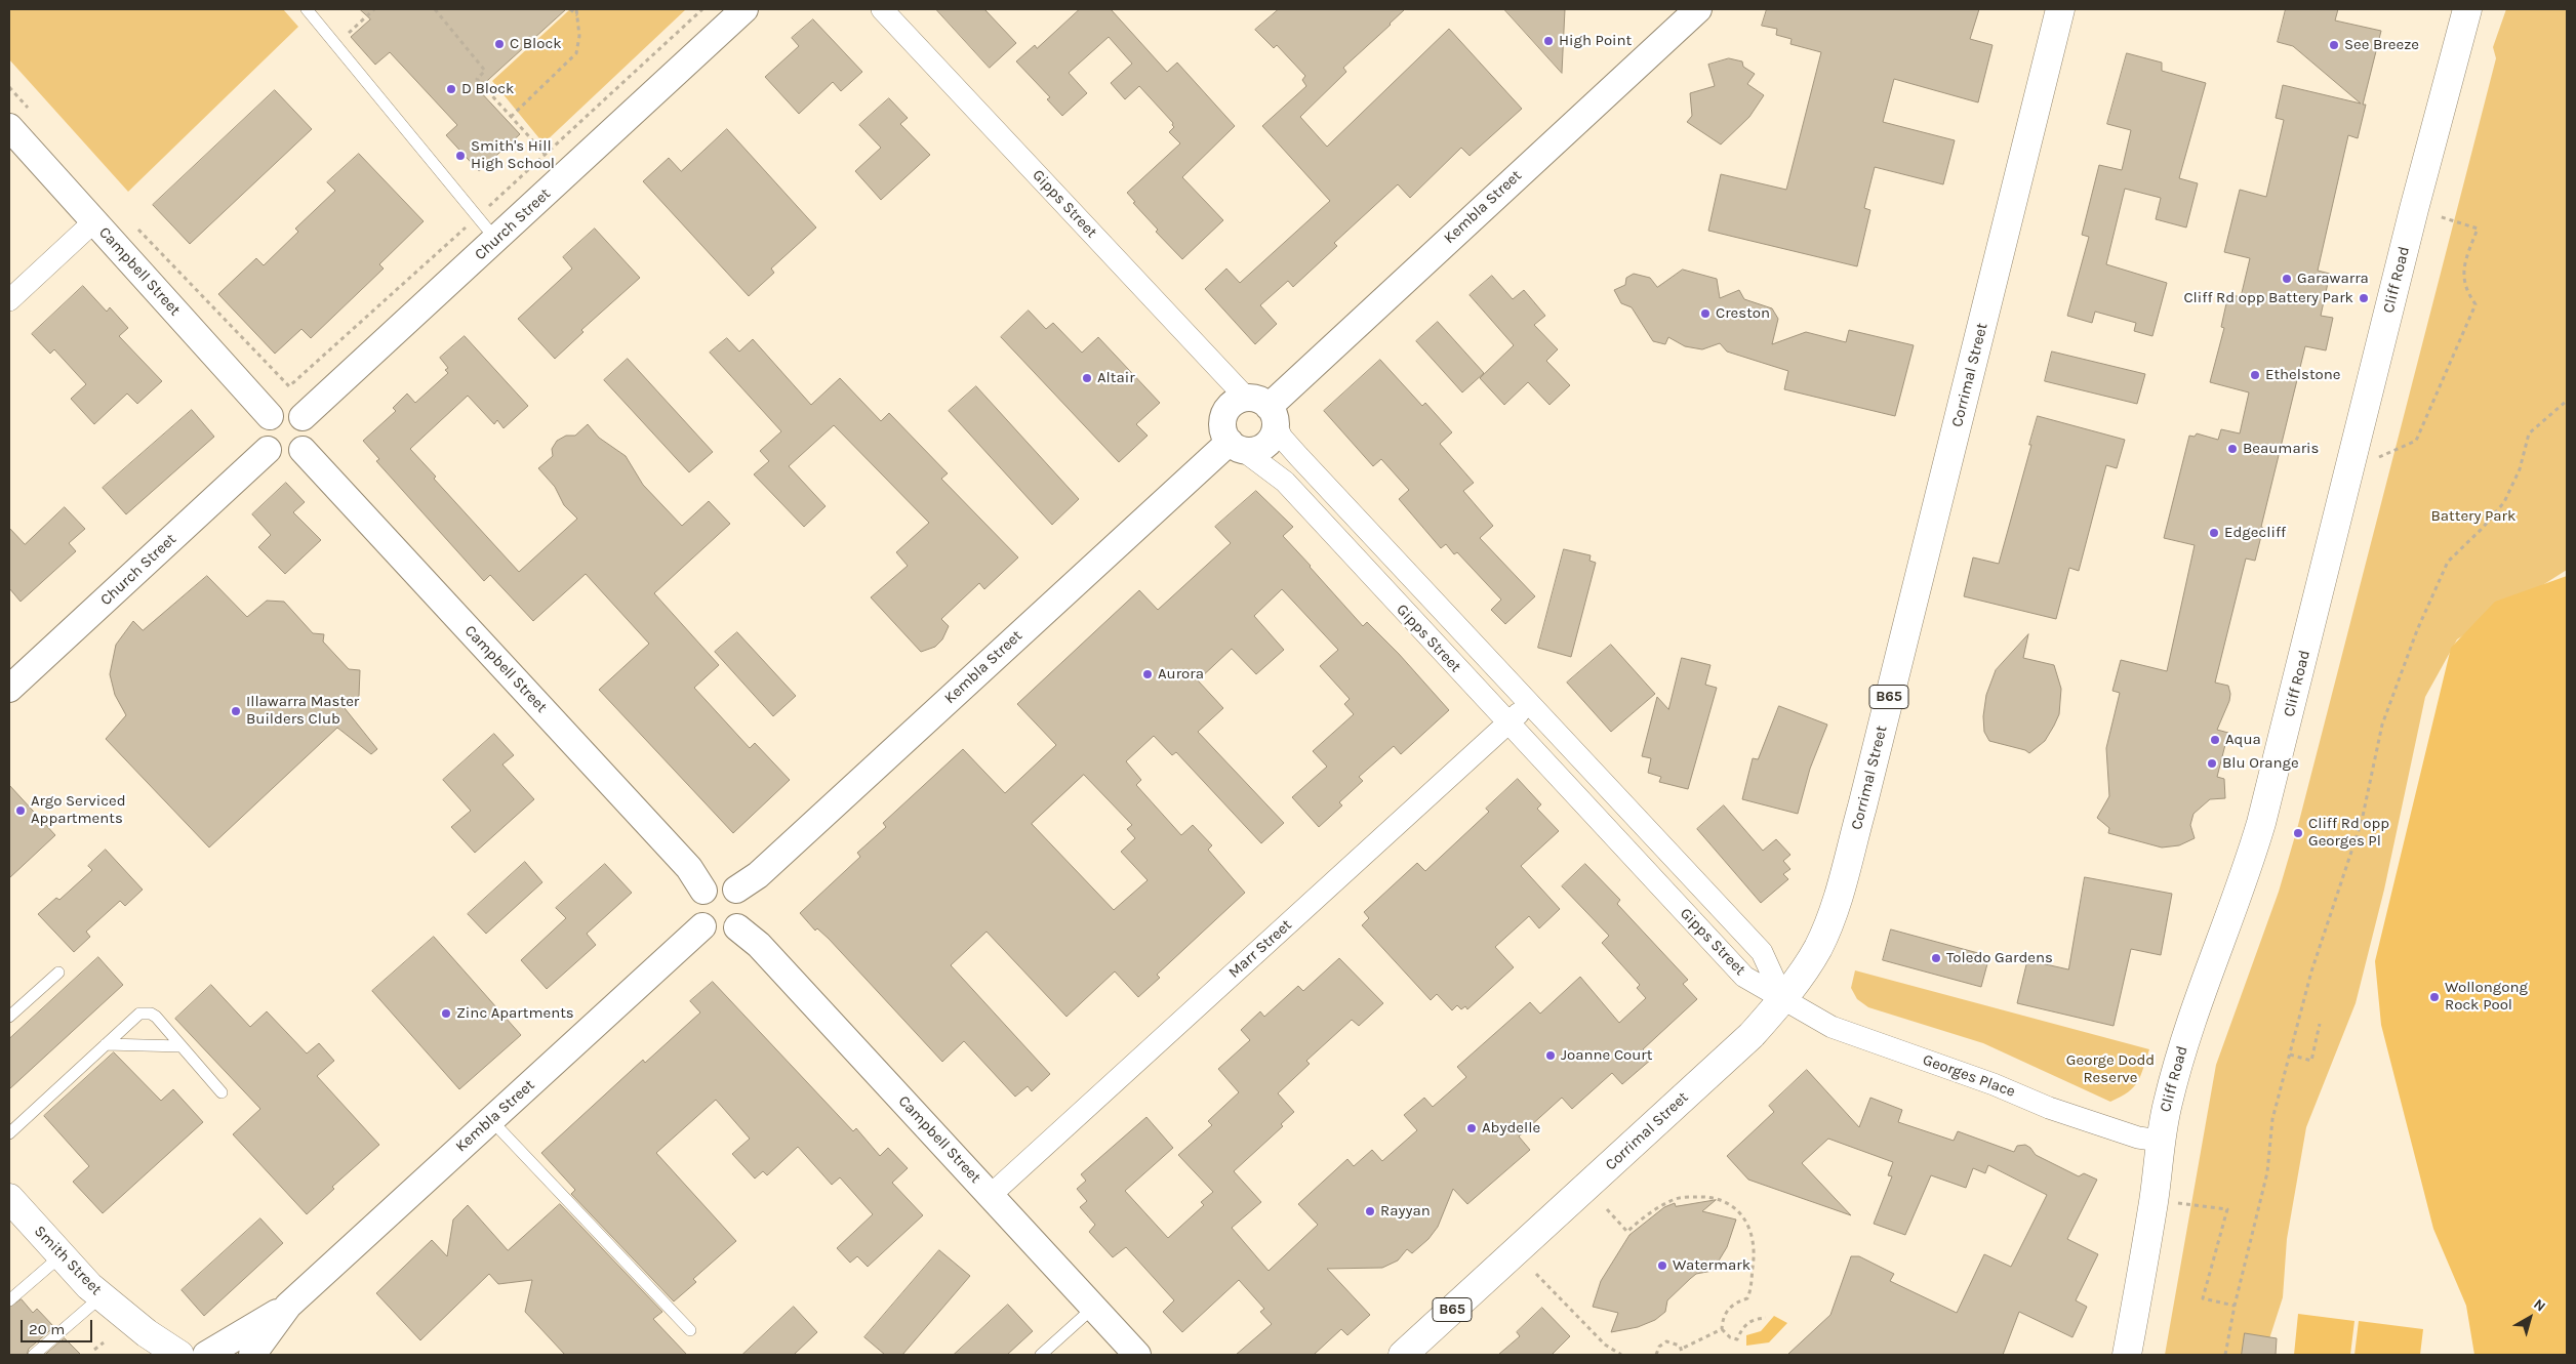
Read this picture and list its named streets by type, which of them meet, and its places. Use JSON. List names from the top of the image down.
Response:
{
  "streets": {
    "main road": [
      "Cliff Road",
      "Corrimal Street",
      "B65",
      "Smith Street"
    ],
    "street": [
      "Gipps Street",
      "Kembla Street",
      "Church Street",
      "Campbell Street",
      "Marr Street",
      "Georges Place"
    ]
  },
  "crossings": [
    ["Gipps Street", "Kembla Street"],
    ["Gipps Street", "Corrimal Street"],
    ["Gipps Street", "Marr Street"],
    ["Gipps Street", "Georges Place"],
    ["Kembla Street", "Campbell Street"],
    ["Church Street", "Campbell Street"],
    ["Campbell Street", "Marr Street"],
    ["Cliff Road", "Georges Place"],
    ["Corrimal Street", "Georges Place"]
  ],
  "parks": ["Battery Park", "George Dodd Reserve"],
  "places": [
    "High Point",
    "C Block",
    "See Breeze",
    "D Block",
    "Smith's Hill High School",
    "Garawarra",
    "Cliff Rd opp Battery Park",
    "Creston",
    "Ethelstone",
    "Altair",
    "Beaumaris",
    "Edgecliff",
    "Aurora",
    "Illawarra Master Builders Club",
    "Aqua",
    "Blu Orange",
    "Argo Serviced Appartments",
    "Cliff Rd opp Georges Pl",
    "Toledo Gardens",
    "Wollongong Rock Pool",
    "Zinc Apartments",
    "Joanne Court",
    "Abydelle",
    "Rayyan",
    "Watermark"
  ],
  "scale_bar": "20 m",
  "north": "top right"
}
